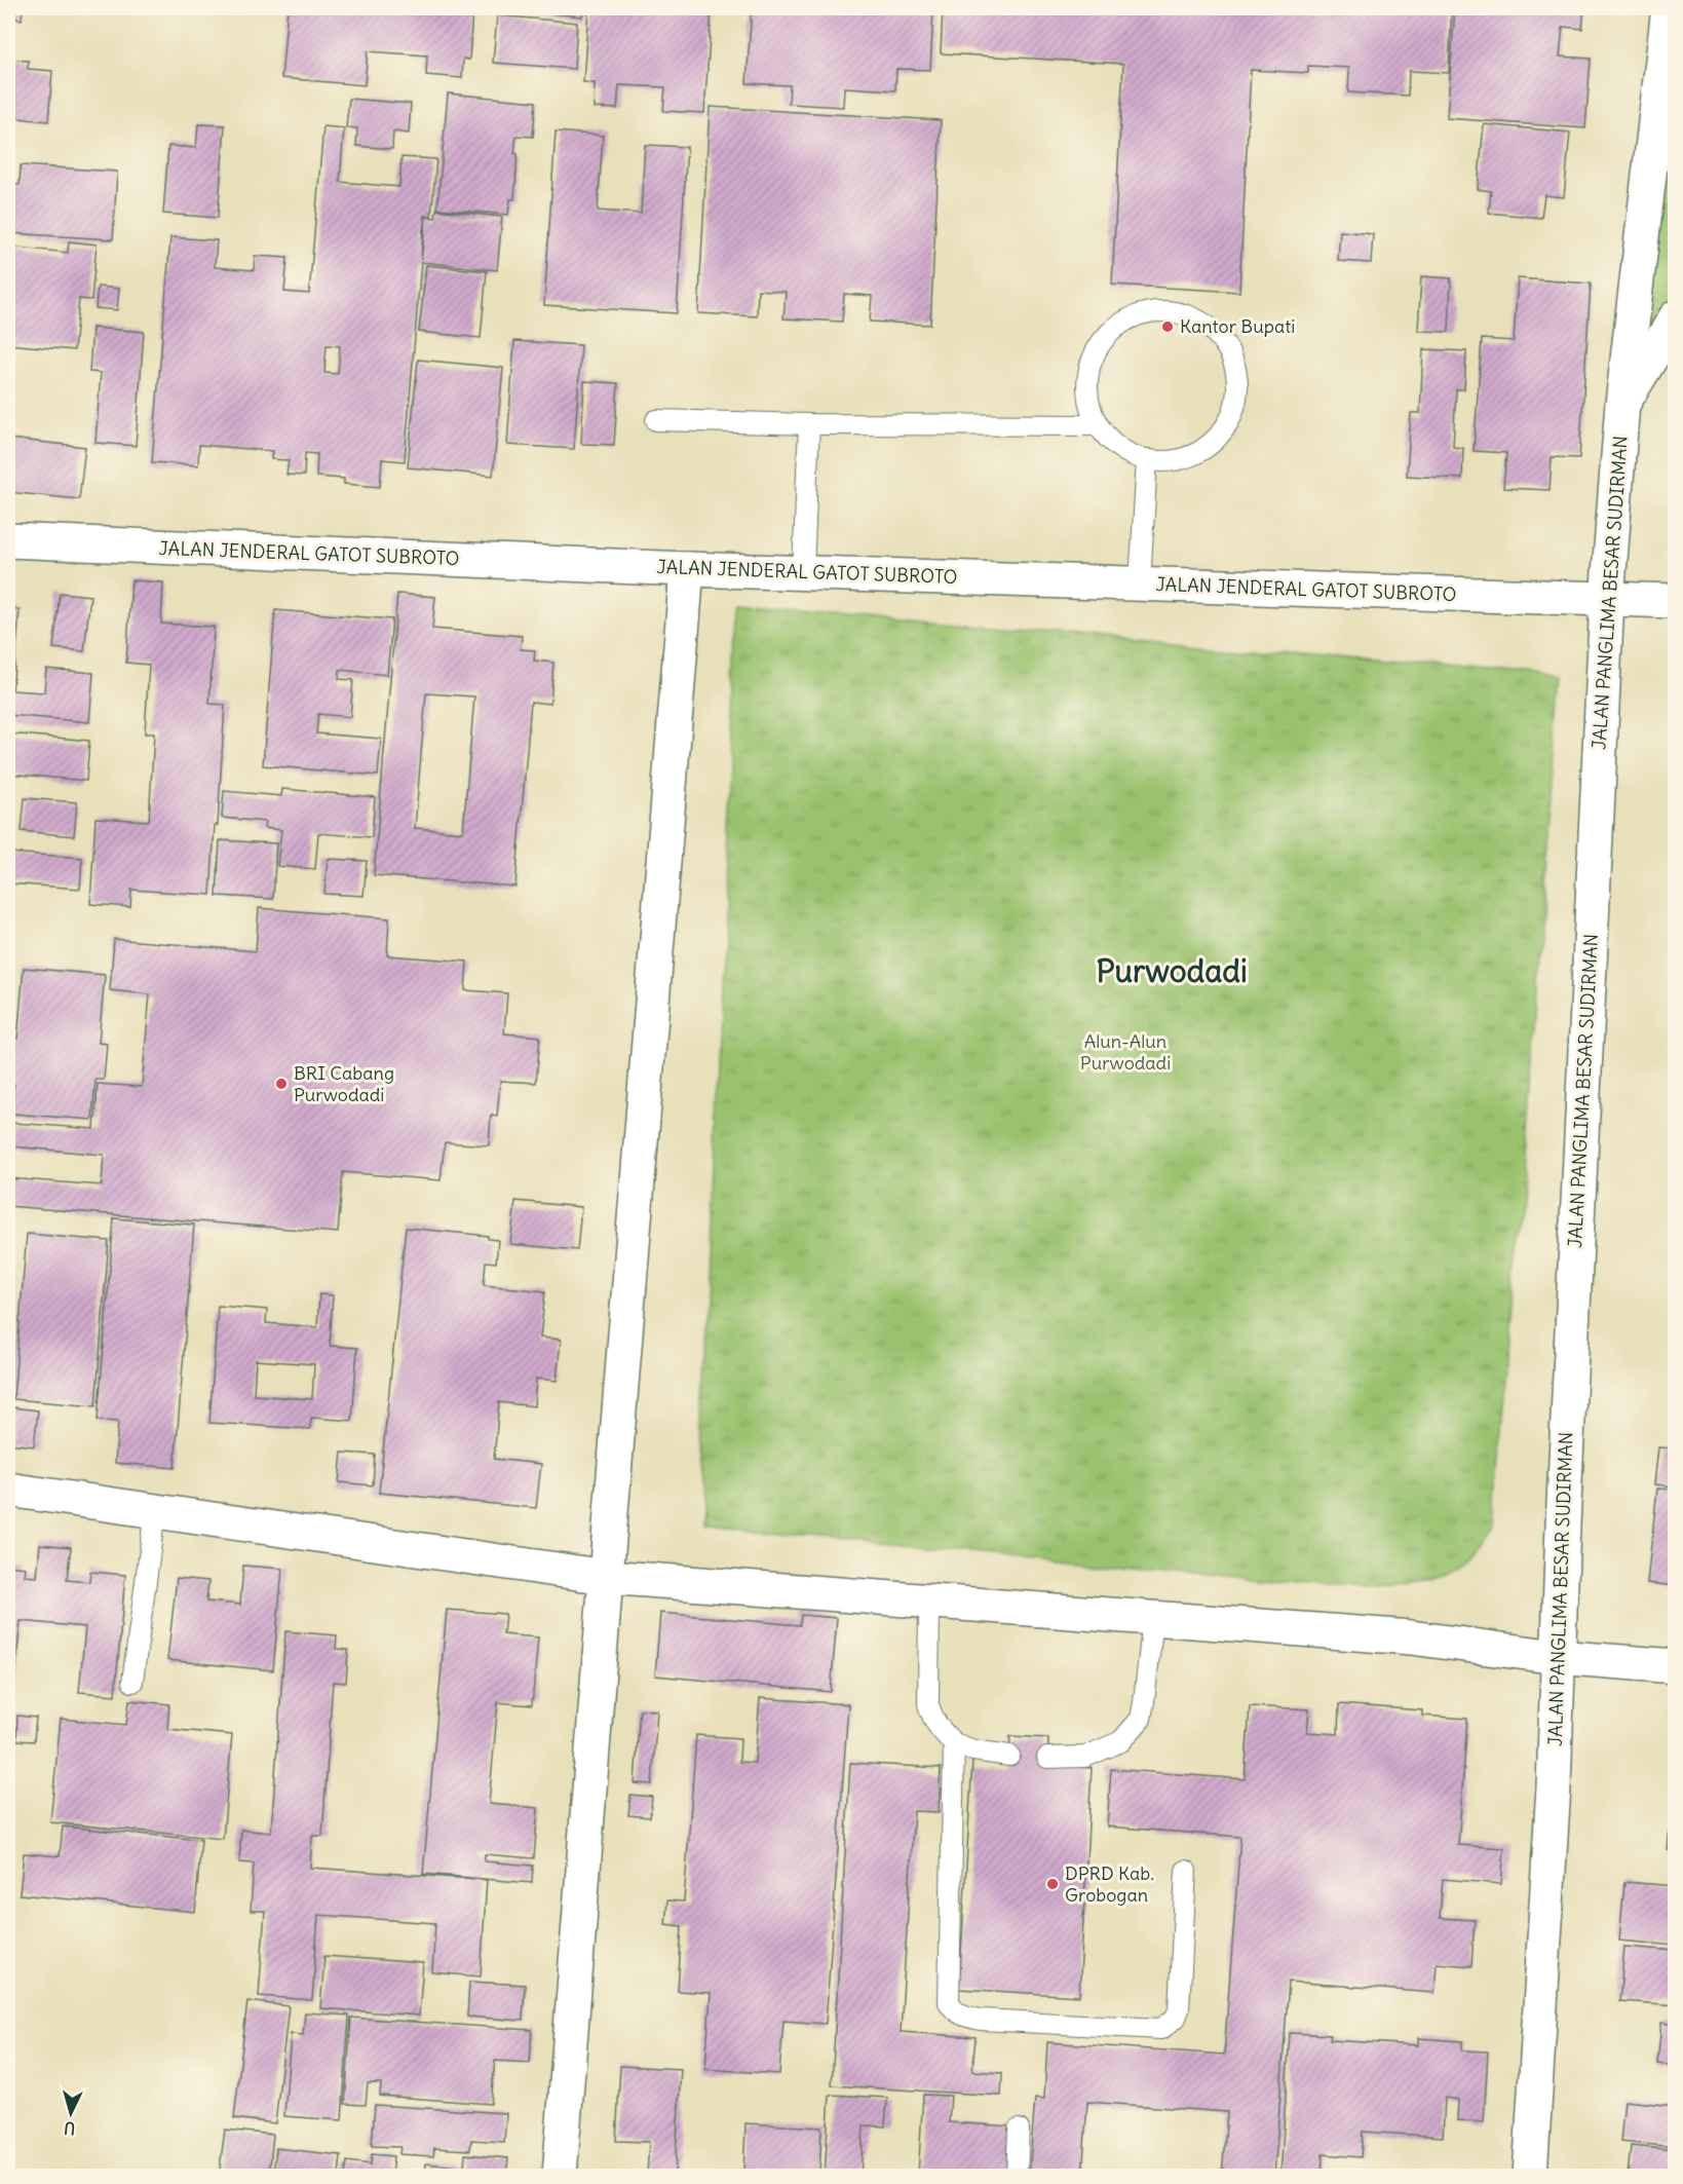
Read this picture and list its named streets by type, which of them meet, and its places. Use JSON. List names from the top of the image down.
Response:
{
  "streets": {
    "main road": ["JALAN JENDERAL GATOT SUBROTO", "JALAN PANGLIMA BESAR SUDIRMAN"]
  },
  "crossings": [
    ["JALAN JENDERAL GATOT SUBROTO", "JALAN PANGLIMA BESAR SUDIRMAN"]
  ],
  "districts": ["Purwodadi"],
  "parks": ["Alun-Alun Purwodadi"],
  "places": ["Kantor Bupati", "BRI Cabang Purwodadi", "DPRD Kab. Grobogan"],
  "north": "bottom"
}
